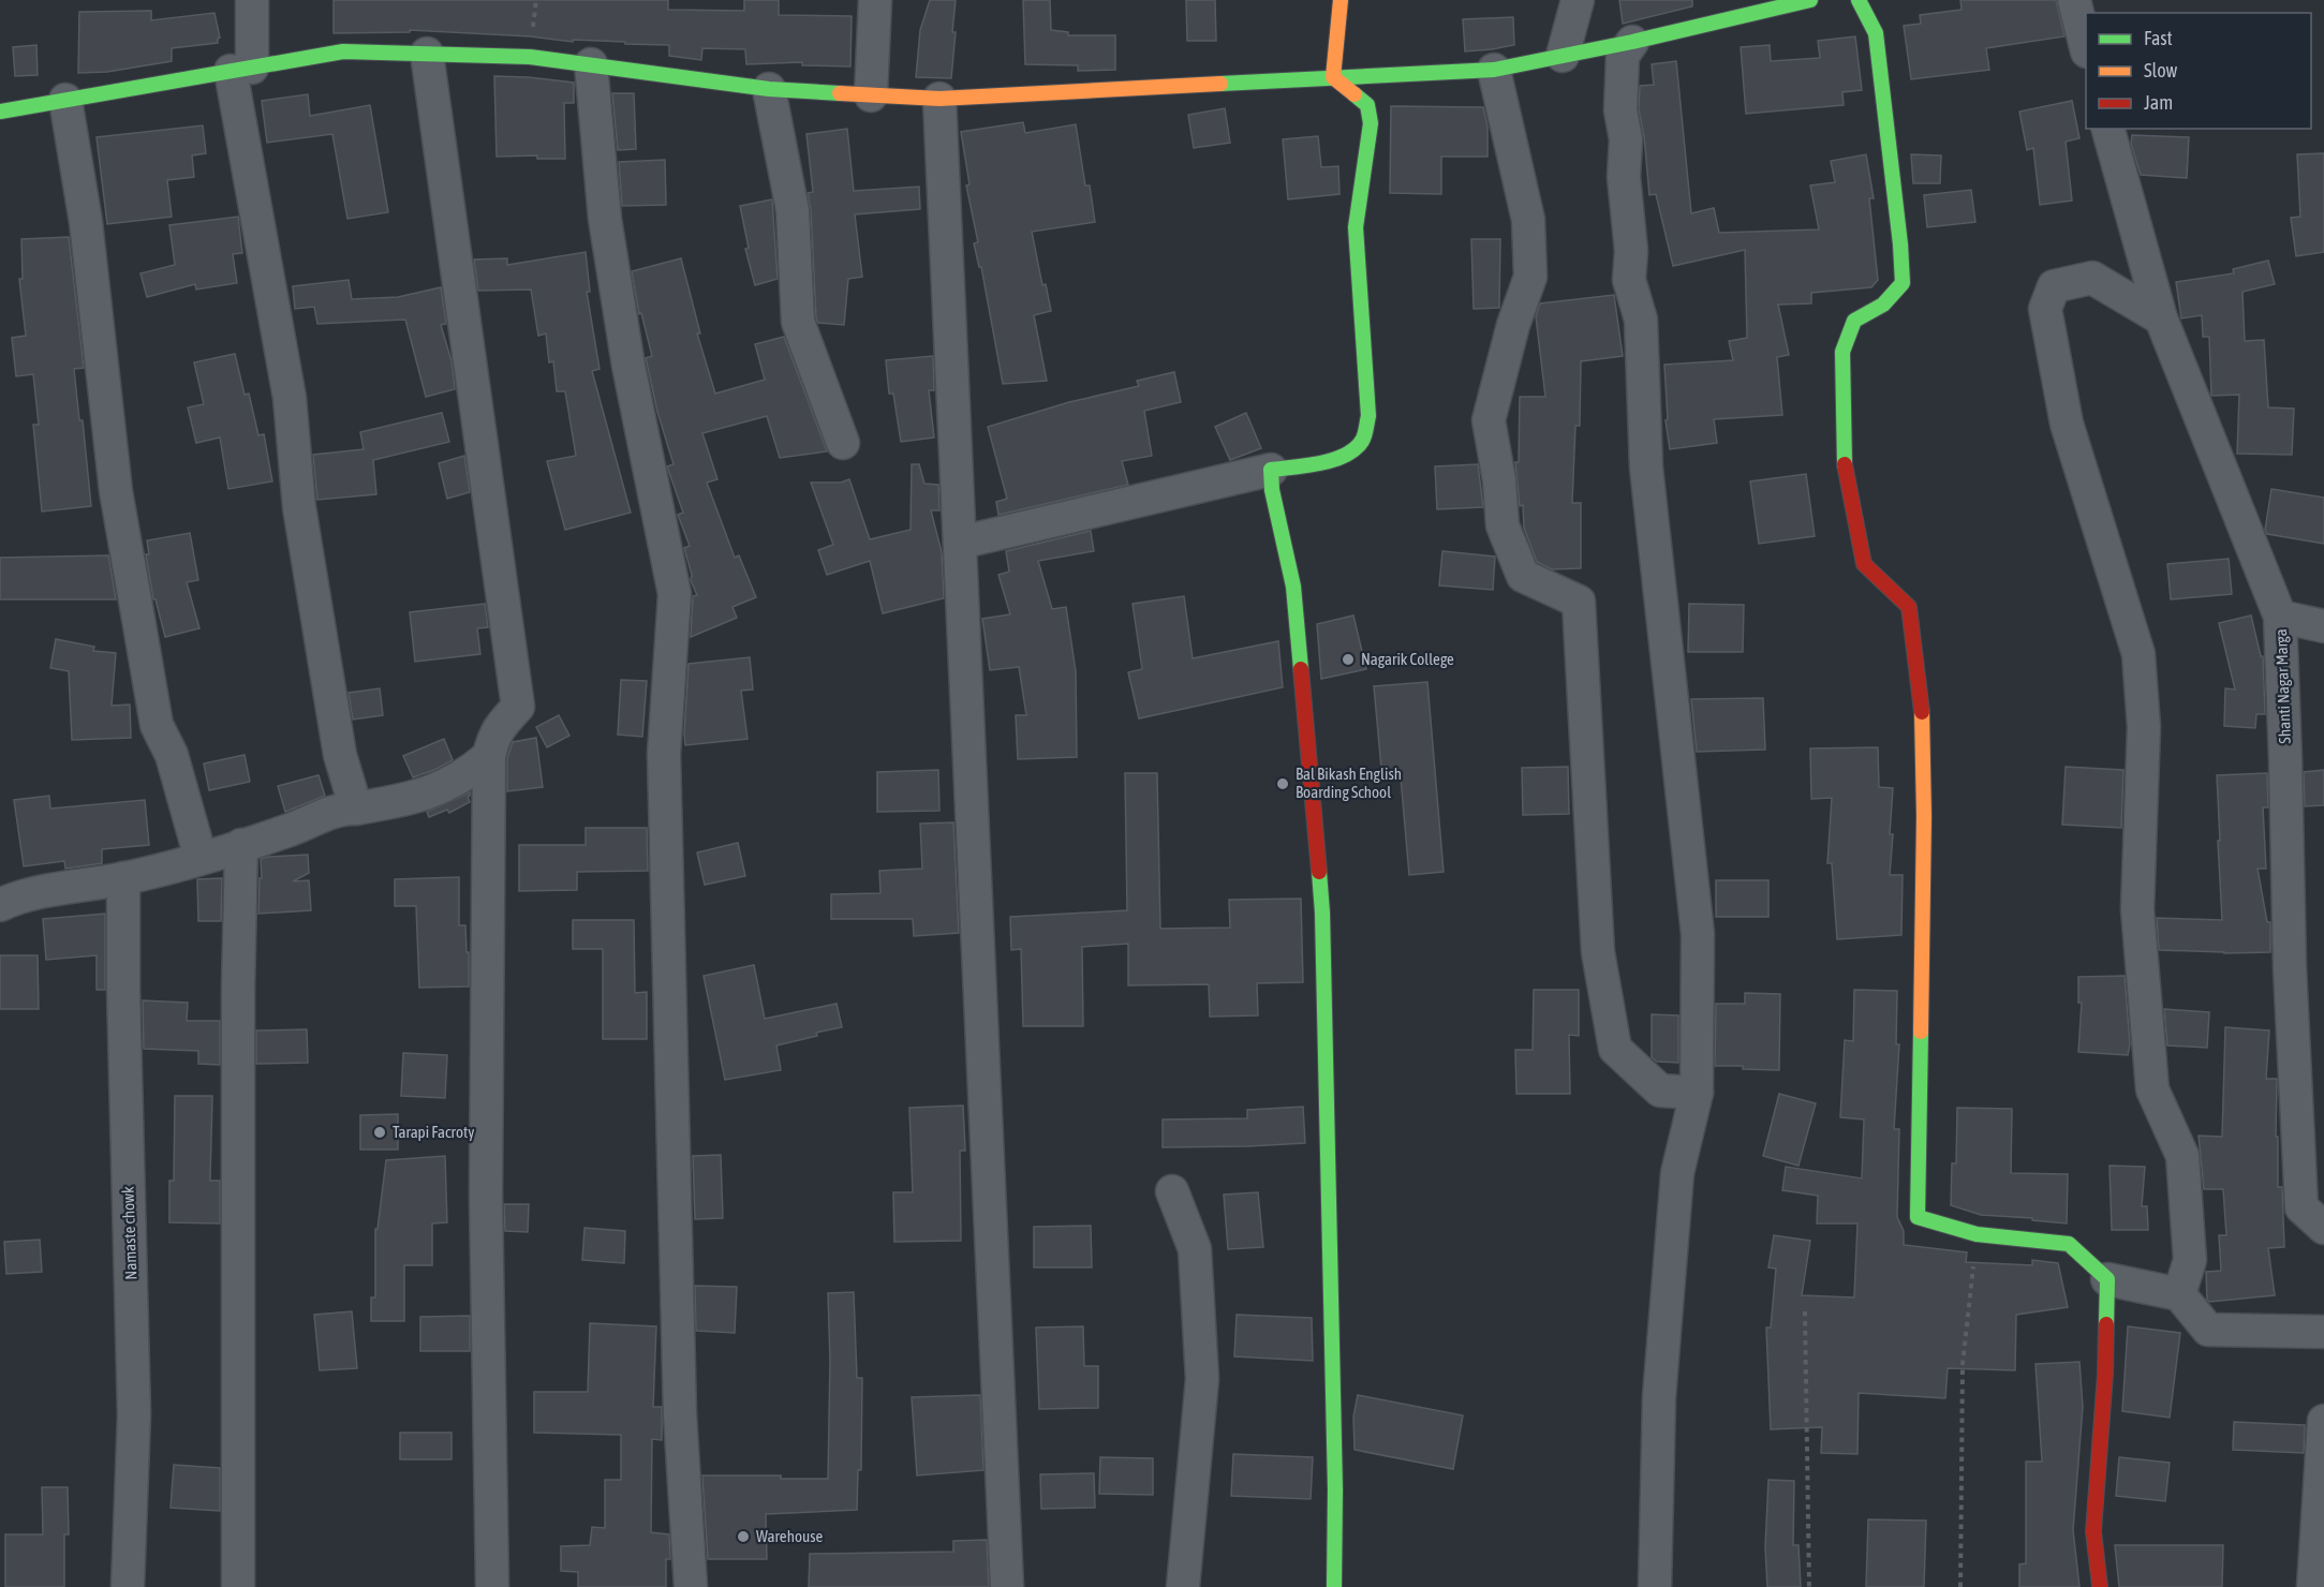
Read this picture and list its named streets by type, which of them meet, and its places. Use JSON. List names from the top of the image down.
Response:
{
  "streets": {
    "street": ["Shanti Nagar Marga", "Namaste chowk"]
  },
  "places": [
    "Nagarik College",
    "Bal Bikash English Boarding School",
    "Tarapi Facroty",
    "Warehouse"
  ],
  "legend": ["Fast", "Slow", "Jam"]
}
